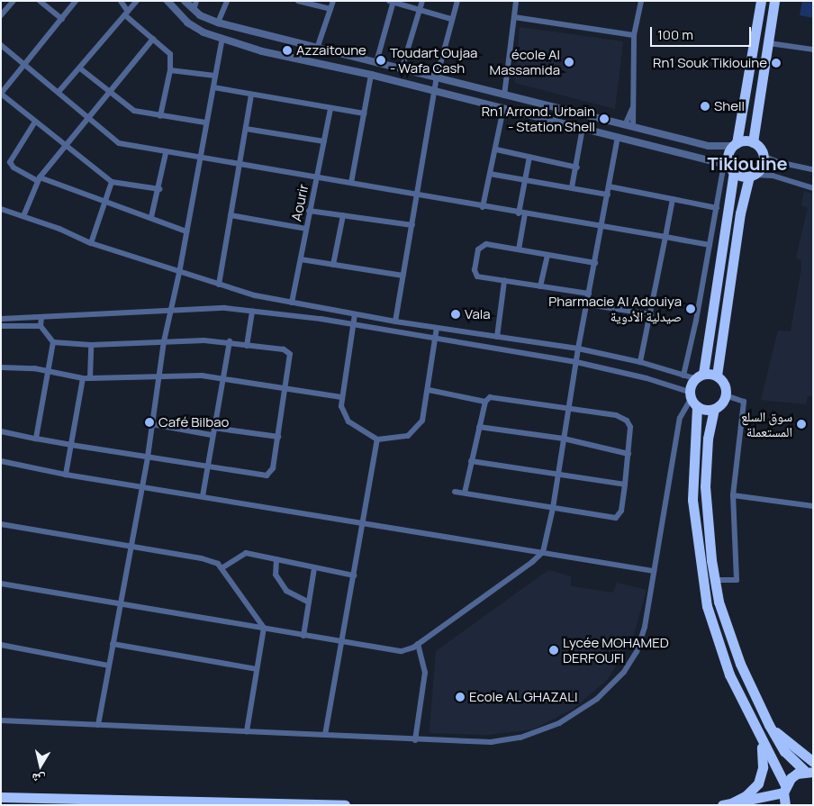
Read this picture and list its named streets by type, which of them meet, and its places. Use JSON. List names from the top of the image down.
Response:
{
  "streets": {
    "street": ["Aourir"]
  },
  "districts": ["Tikiouine"],
  "places": [
    "Azzaitoune",
    "Toudart Oujaa - Wafa Cash",
    "école Al Massamida",
    "Rn1 Souk Tikiouine",
    "Shell",
    "Rn1 Arrond. Urbain - Station Shell",
    "Pharmacie Al Adouiya صيدلية الأدوية",
    "Vala",
    "Café Bilbao",
    "سوق السلع المستعملة",
    "Lycée MOHAMED DERFOUFI",
    "Ecole AL GHAZALI"
  ],
  "scale_bar": "100 m",
  "north": "bottom"
}
